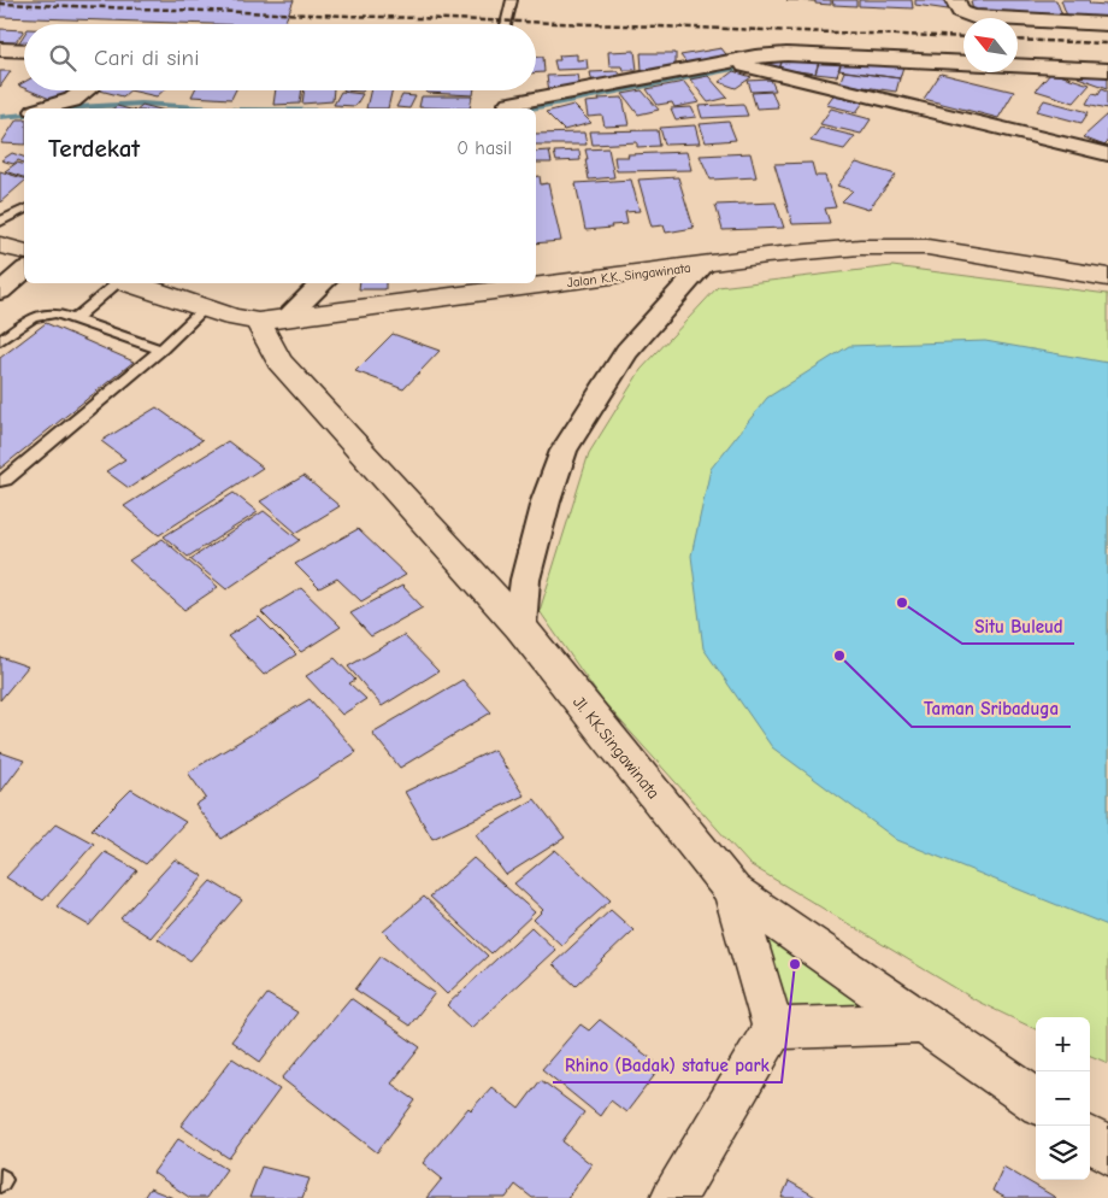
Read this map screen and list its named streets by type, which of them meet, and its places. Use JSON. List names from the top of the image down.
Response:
{
  "streets": {
    "street": ["Jalan K.K. Singawinata", "Jl. KK.Singawinata"]
  },
  "crossings": [
    ["Jalan K.K. Singawinata", "Jl. KK.Singawinata"]
  ],
  "places": ["Situ Buleud", "Taman Sribaduga", "Rhino (Badak) statue park"],
  "north": "top left",
  "page": {
    "search": "Cari di sini",
    "heading": ["Terdekat", "0 hasil"],
    "map_buttons": ["+", "−"]
  }
}
